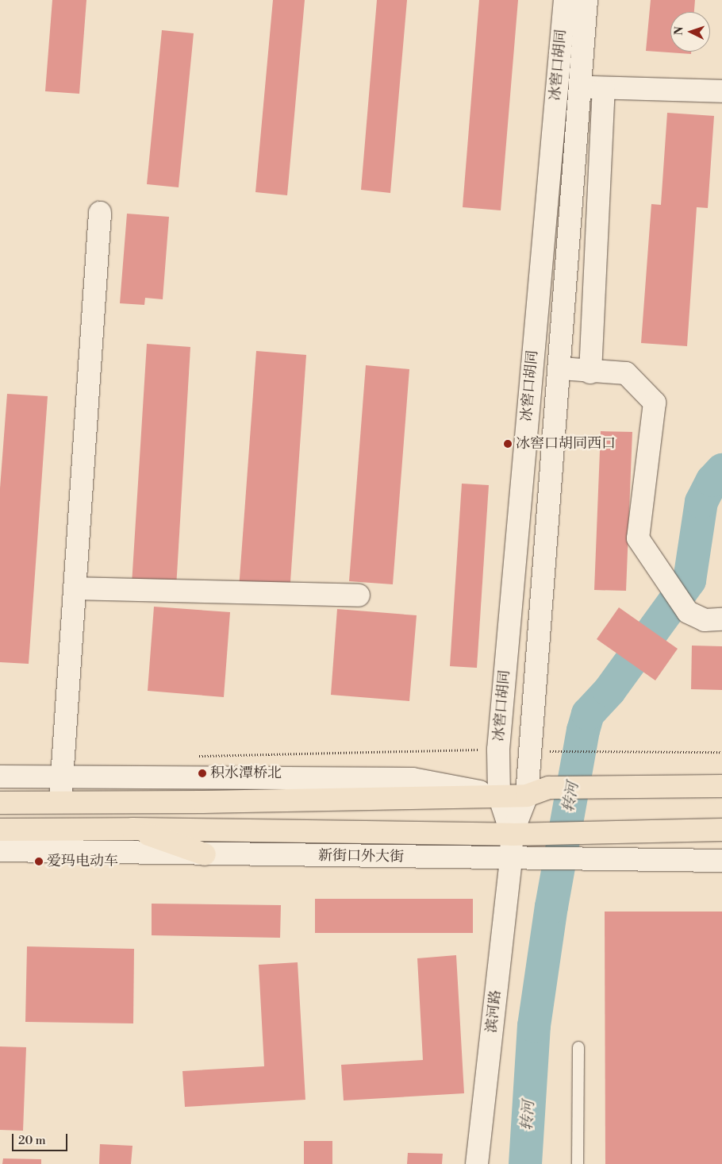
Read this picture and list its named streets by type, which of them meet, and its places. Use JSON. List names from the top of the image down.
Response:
{
  "streets": {
    "main road": ["新街口外大街"],
    "street": ["冰窖口胡同", "滨河路"]
  },
  "crossings": [
    ["冰窖口胡同", "新街口外大街"],
    ["冰窖口胡同", "滨河路"],
    ["新街口外大街", "滨河路"]
  ],
  "water": ["转河"],
  "places": ["冰窖口胡同西口", "积水潭桥北", "爱玛电动车"],
  "scale_bar": "20 m",
  "north": "left"
}
